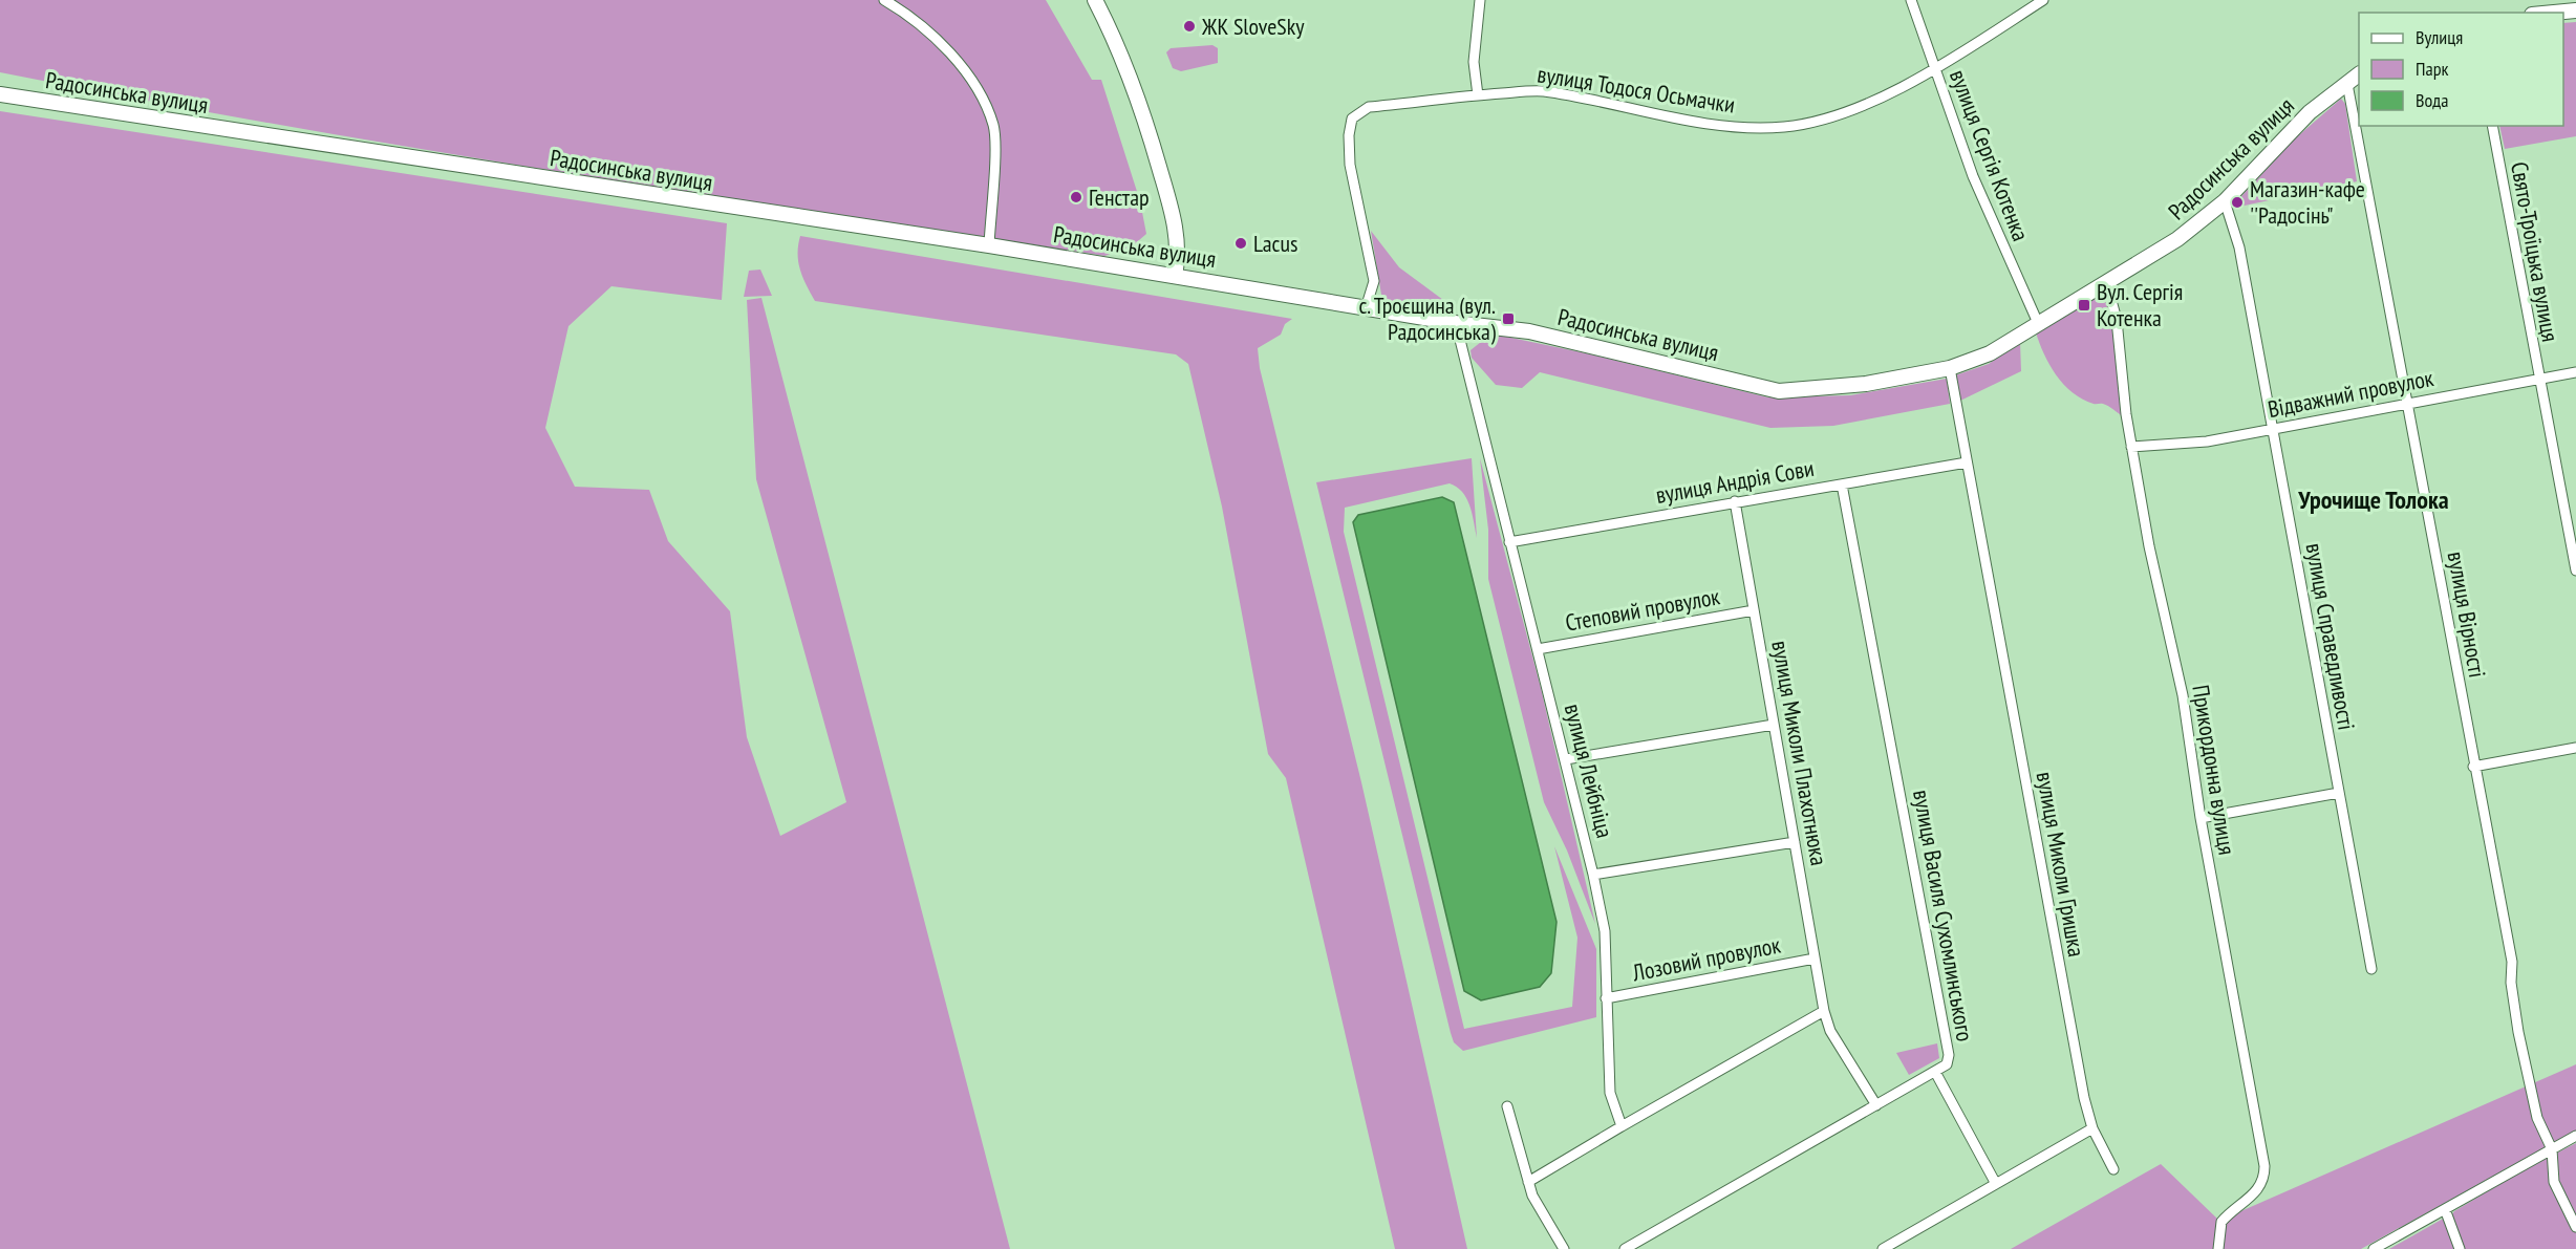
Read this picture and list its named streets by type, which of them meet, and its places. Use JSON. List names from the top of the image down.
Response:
{
  "streets": {
    "main road": ["Радосинська вулиця"],
    "street": [
      "вулиця Тодося Осьмачки",
      "вулиця Сергія Котенка",
      "Свято-Троїцька вулиця",
      "Відважний провулок",
      "вулиця Андрія Сови",
      "Степовий провулок",
      "вулиця Вірності",
      "вулиця Справедливості",
      "вулиця Миколи Плахотнюка",
      "Прикордонна вулиця",
      "вулиця Лейбніца",
      "вулиця Миколи Гришка",
      "вулиця Василя Сухомлинського",
      "Лозовий провулок"
    ]
  },
  "crossings": [
    ["вулиця Тодося Осьмачки", "Радосинська вулиця"],
    ["вулиця Тодося Осьмачки", "вулиця Сергія Котенка"],
    ["Радосинська вулиця", "вулиця Сергія Котенка"],
    ["Радосинська вулиця", "вулиця Вірності"],
    ["Радосинська вулиця", "вулиця Справедливості"],
    ["Радосинська вулиця", "Прикордонна вулиця"],
    ["Радосинська вулиця", "вулиця Лейбніца"],
    ["Радосинська вулиця", "вулиця Миколи Гришка"],
    ["Свято-Троїцька вулиця", "Відважний провулок"],
    ["Відважний провулок", "вулиця Вірності"],
    ["Відважний провулок", "вулиця Справедливості"],
    ["Відважний провулок", "Прикордонна вулиця"],
    ["вулиця Андрія Сови", "вулиця Миколи Плахотнюка"],
    ["вулиця Андрія Сови", "вулиця Лейбніца"],
    ["вулиця Андрія Сови", "вулиця Миколи Гришка"],
    ["вулиця Андрія Сови", "вулиця Василя Сухомлинського"],
    ["Степовий провулок", "вулиця Миколи Плахотнюка"],
    ["Степовий провулок", "вулиця Лейбніца"],
    ["вулиця Миколи Плахотнюка", "вулиця Василя Сухомлинського"],
    ["вулиця Миколи Плахотнюка", "Лозовий провулок"],
    ["вулиця Лейбніца", "Лозовий провулок"]
  ],
  "districts": ["Урочище Толока"],
  "places": {
    "other": [
      "ЖК SloveSky",
      "Генстар",
      "Магазин-кафе ''Радосінь\"",
      "Lacus"
    ],
    "transit": ["Вул. Сергія Котенка", "с. Троєщина (вул. Радосинська)"]
  },
  "legend": ["Вулиця", "Парк", "Вода"]
}
